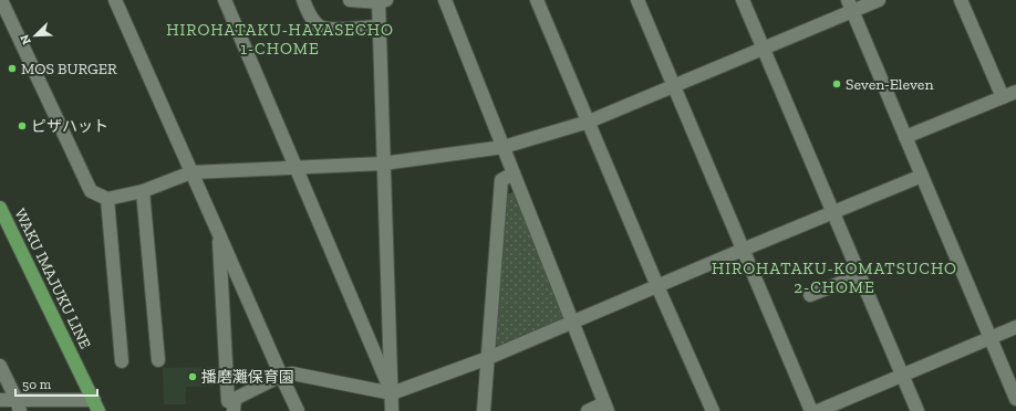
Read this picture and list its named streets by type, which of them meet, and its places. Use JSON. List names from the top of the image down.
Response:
{
  "streets": {
    "main road": ["WAKU IMAJUKU LINE"]
  },
  "districts": ["HIROHATAKU-HAYASECHO 1-CHOME", "HIROHATAKU-KOMATSUCHO 2-CHOME"],
  "places": [
    "MOS BURGER",
    "Seven-Eleven",
    "ピザハット",
    "播磨灘保育園"
  ],
  "scale_bar": "50 m",
  "north": "bottom left"
}
